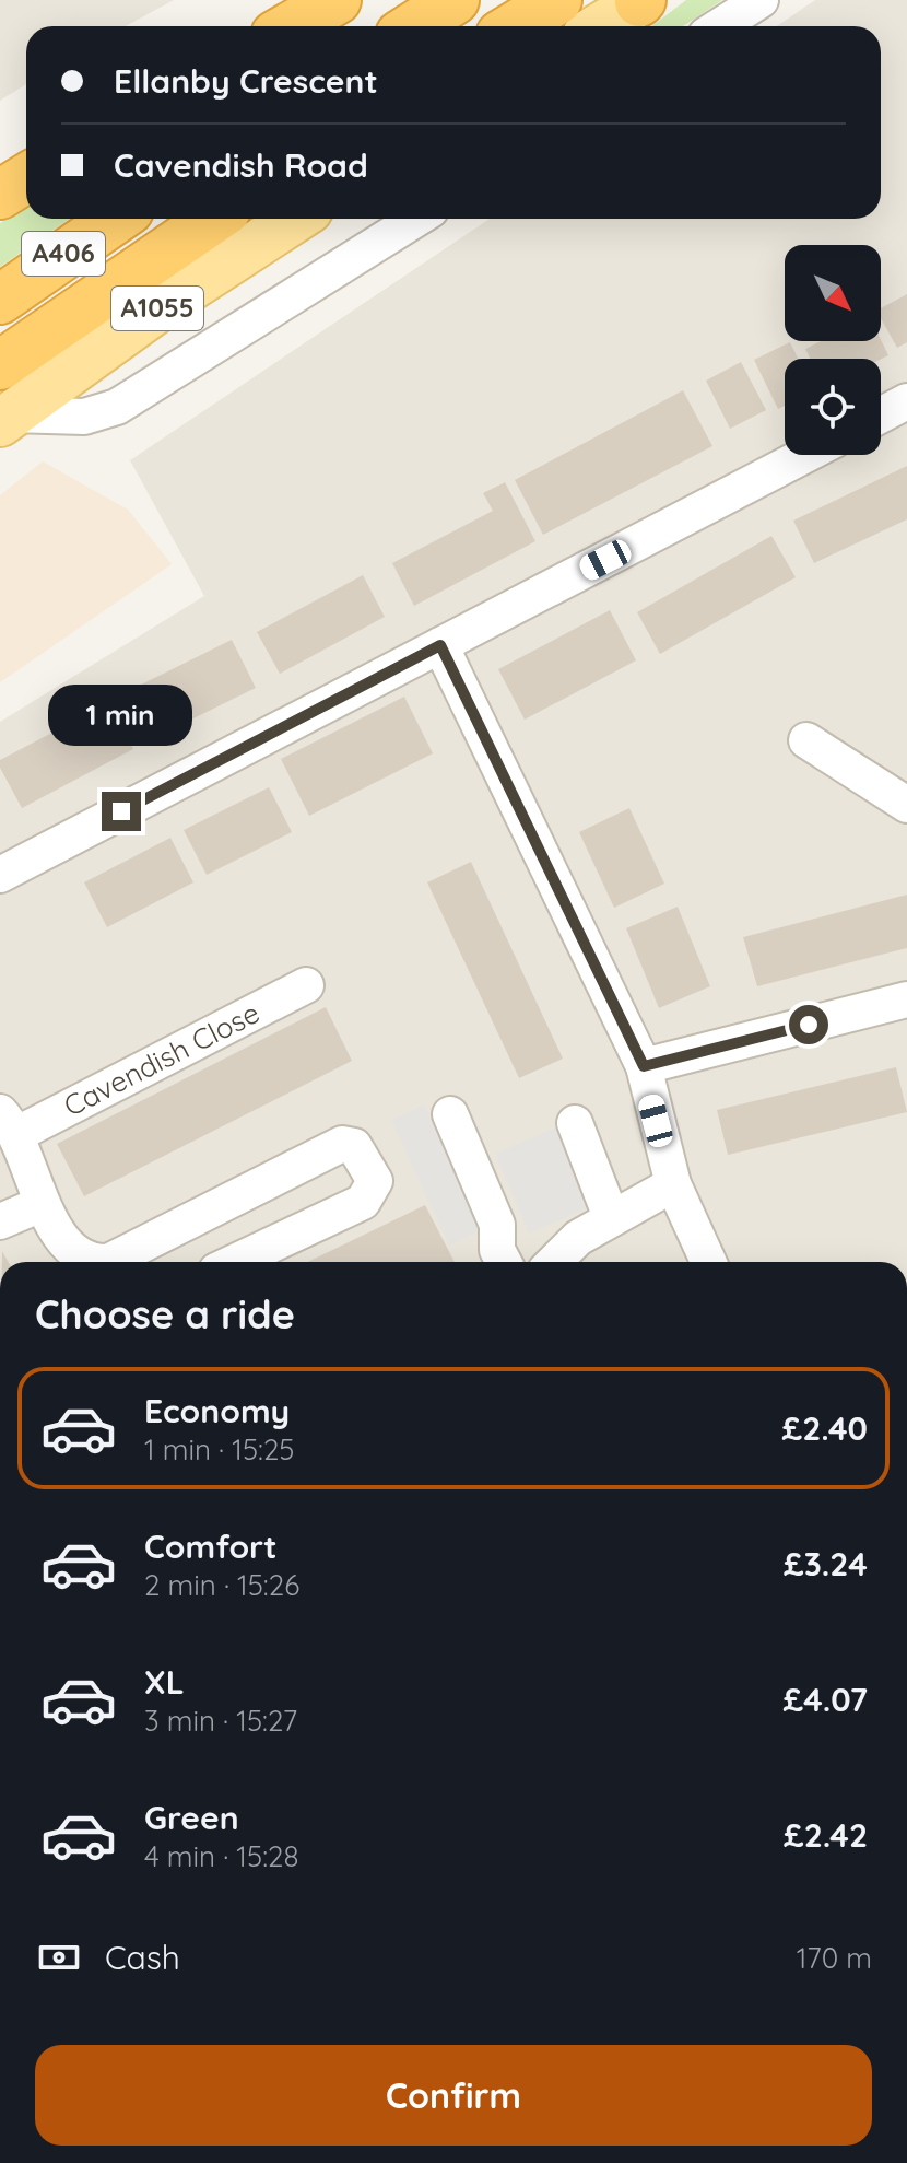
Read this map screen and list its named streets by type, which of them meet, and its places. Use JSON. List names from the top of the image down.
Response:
{
  "streets": {
    "highway": ["A406"],
    "main road": ["A1055"],
    "street": ["Cavendish Close"]
  },
  "north": "bottom right",
  "page": {
    "banner": ["Ellanby Crescent", "Cavendish Road"],
    "bubble": "1 min",
    "heading": "Choose a ride",
    "list": [
      {
        "name": "Economy",
        "note": "1 min · 15:25",
        "value": "£2.40"
      },
      {
        "name": "Comfort",
        "note": "2 min · 15:26",
        "value": "£3.24"
      },
      {
        "name": "XL",
        "note": "3 min · 15:27",
        "value": "£4.07"
      },
      {
        "name": "Green",
        "note": "4 min · 15:28",
        "value": "£2.42"
      }
    ],
    "pay": ["Cash", "170 m"],
    "buttons": "Confirm"
  }
}
